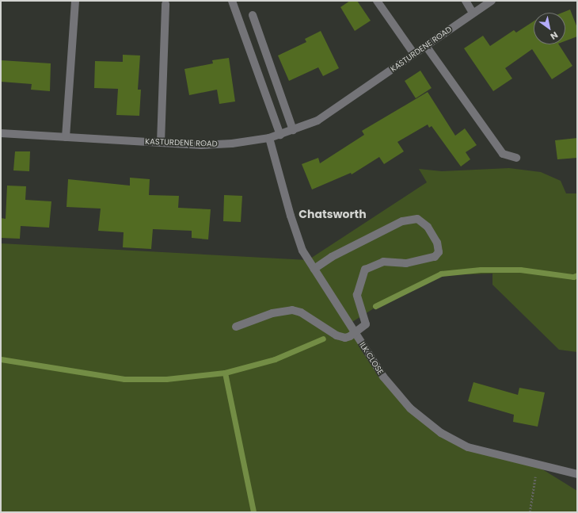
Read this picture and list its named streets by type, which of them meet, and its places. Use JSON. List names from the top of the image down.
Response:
{
  "streets": {
    "street": ["KASTURDENE ROAD", "ILK CLOSE"]
  },
  "crossings": [
    ["KASTURDENE ROAD", "ILK CLOSE"]
  ],
  "districts": ["Chatsworth"],
  "north": "bottom right"
}
